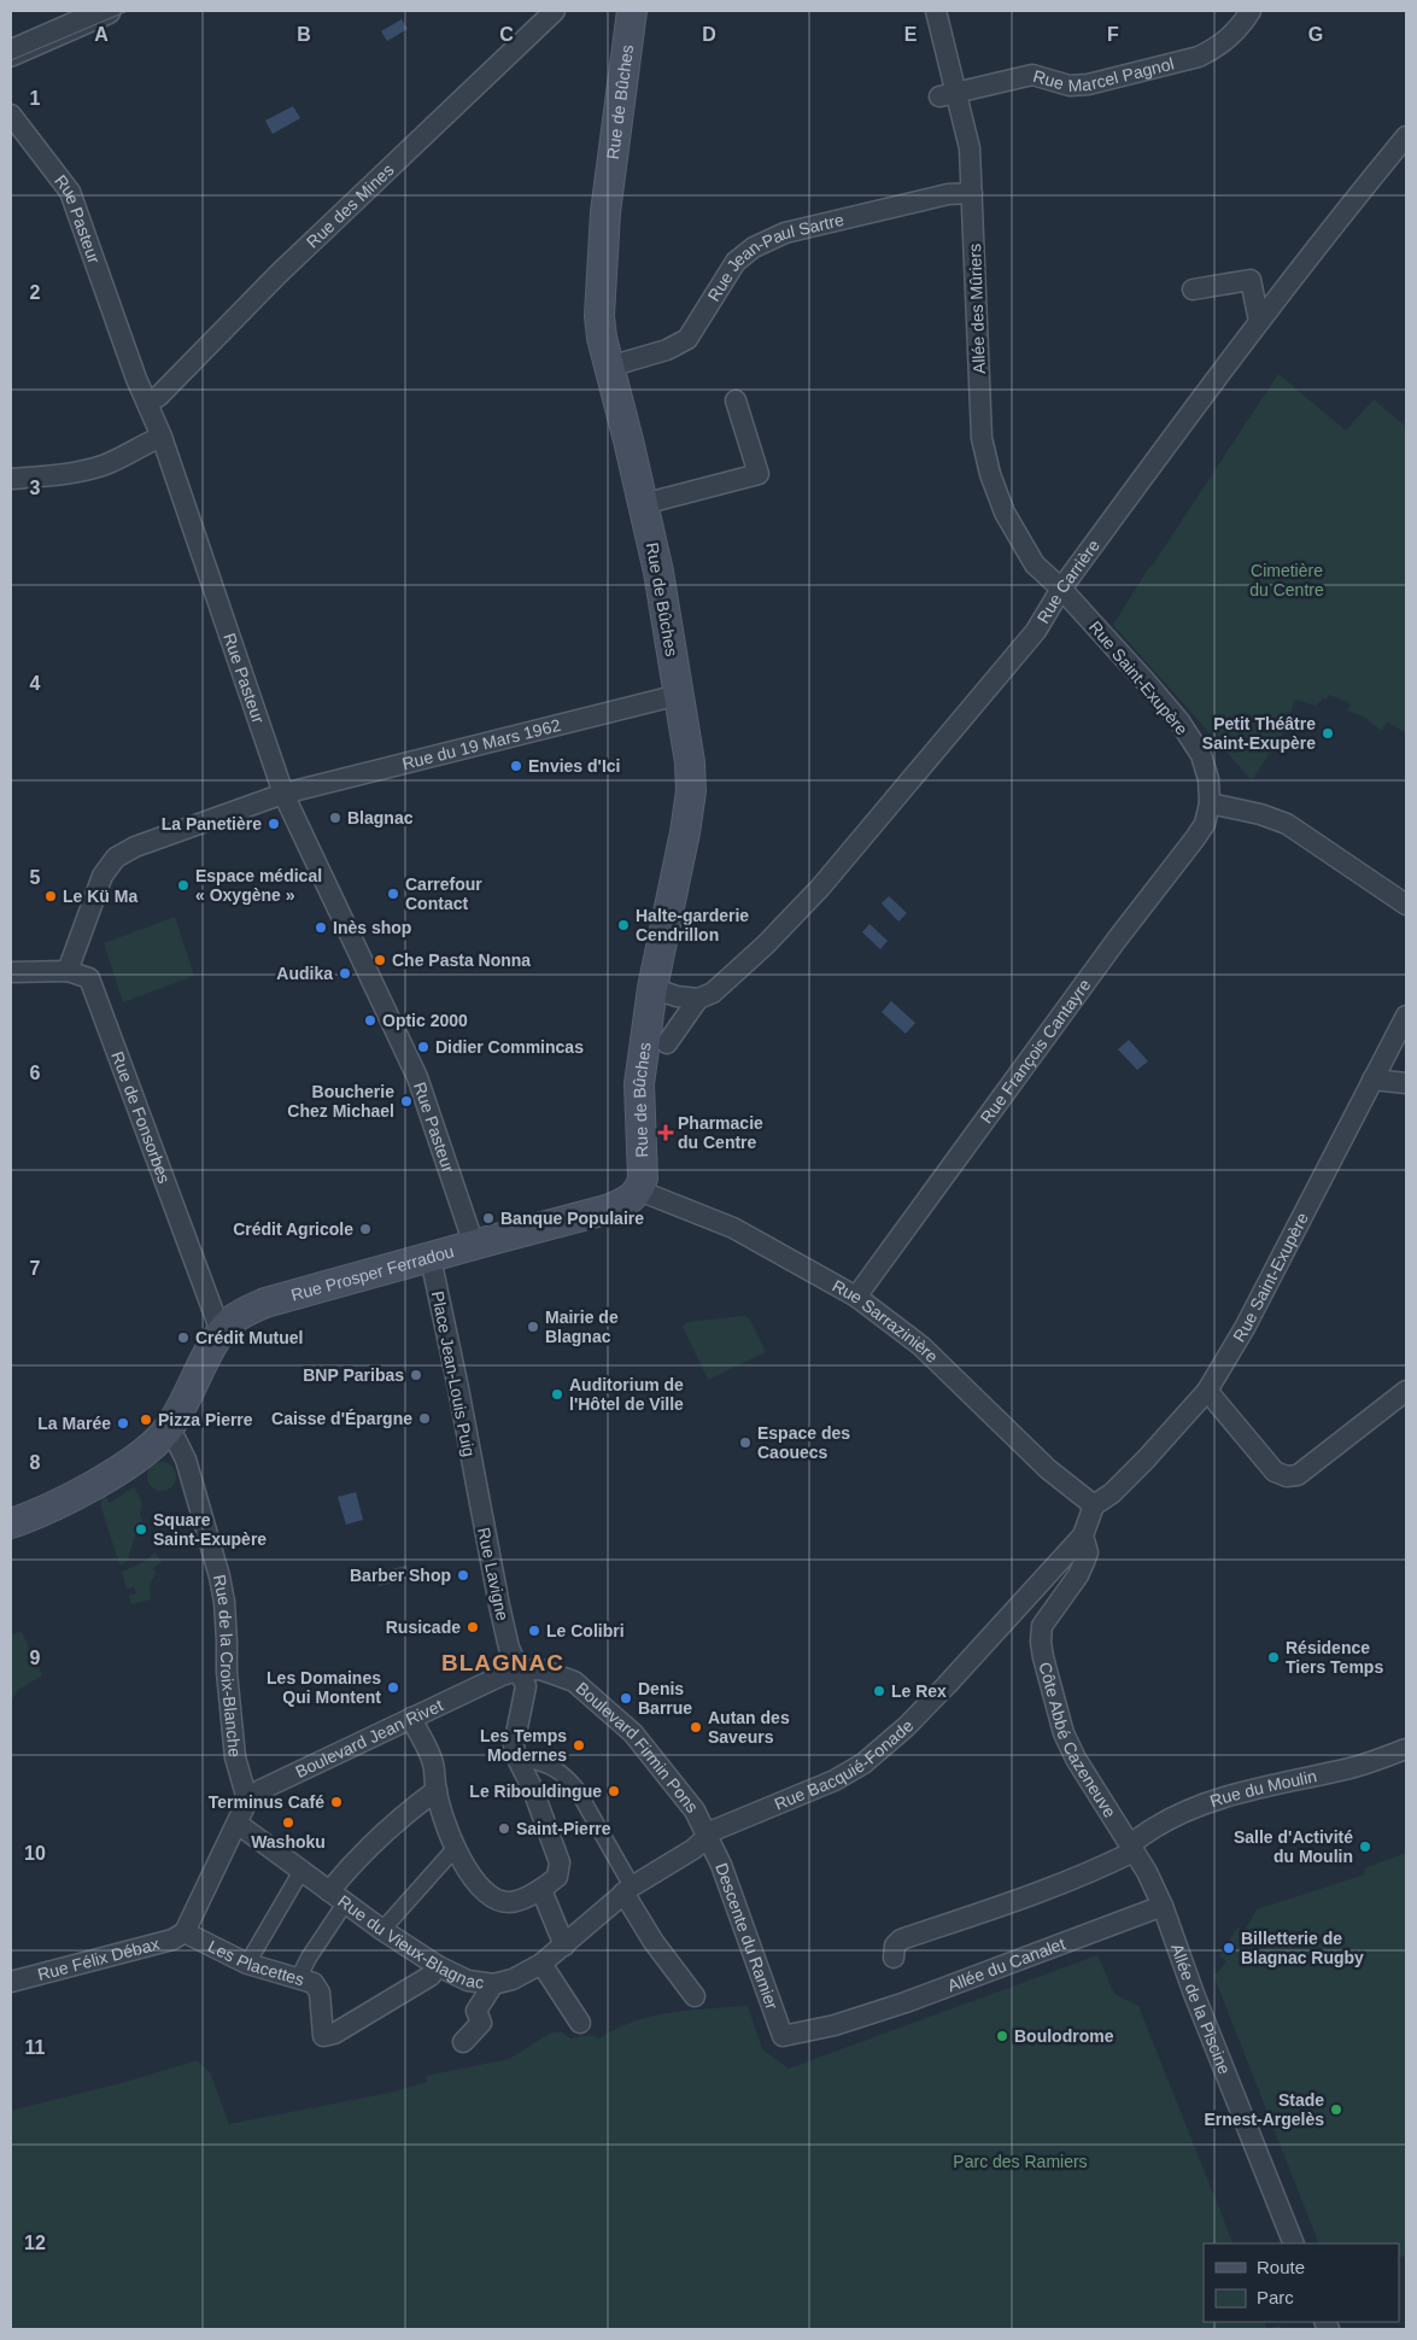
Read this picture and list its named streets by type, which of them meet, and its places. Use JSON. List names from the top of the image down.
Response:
{
  "streets": {
    "main road": ["Rue de Bûches", "Rue Prosper Ferradou"],
    "street": [
      "Rue Marcel Pagnol",
      "Rue des Mines",
      "Rue Pasteur",
      "Rue Jean-Paul Sartre",
      "Allée des Mûriers",
      "Rue Carrière",
      "Rue Saint-Exupère",
      "Rue du 19 Mars 1962",
      "Rue François Cantayre",
      "Rue de Fonsorbes",
      "Rue Sarrazinière",
      "Place Jean-Louis Puig",
      "Rue Lavigne",
      "Rue de la Croix-Blanche",
      "Boulevard Jean Rivet",
      "Côte Abbé Cazeneuve",
      "Boulevard Firmin Pons",
      "Rue Bacquié-Fonade",
      "Rue du Moulin",
      "Descente du Ramier",
      "Rue du Vieux-Blagnac",
      "Rue Félix Débax",
      "Les Placettes",
      "Allée du Canalet",
      "Allée de la Piscine"
    ]
  },
  "crossings": [
    ["Rue Marcel Pagnol", "Allée des Mûriers"],
    ["Rue de Bûches", "Rue Jean-Paul Sartre"],
    ["Rue de Bûches", "Rue du 19 Mars 1962"],
    ["Rue de Bûches", "Rue Prosper Ferradou"],
    ["Rue de Bûches", "Rue Sarrazinière"],
    ["Rue des Mines", "Rue Pasteur"],
    ["Rue Pasteur", "Rue du 19 Mars 1962"],
    ["Rue Pasteur", "Rue Prosper Ferradou"],
    ["Rue Jean-Paul Sartre", "Allée des Mûriers"],
    ["Allée des Mûriers", "Rue Carrière"],
    ["Allée des Mûriers", "Rue Saint-Exupère"],
    ["Rue Carrière", "Rue Saint-Exupère"],
    ["Rue Saint-Exupère", "Rue François Cantayre"],
    ["Rue Saint-Exupère", "Rue Sarrazinière"],
    ["Rue du 19 Mars 1962", "Rue de Fonsorbes"],
    ["Rue François Cantayre", "Rue Sarrazinière"],
    ["Rue de Fonsorbes", "Rue Prosper Ferradou"],
    ["Rue Prosper Ferradou", "Rue Sarrazinière"],
    ["Rue Prosper Ferradou", "Place Jean-Louis Puig"],
    ["Rue Prosper Ferradou", "Rue de la Croix-Blanche"],
    ["Place Jean-Louis Puig", "Rue Lavigne"],
    ["Rue Lavigne", "Boulevard Jean Rivet"],
    ["Rue Lavigne", "Boulevard Firmin Pons"],
    ["Rue de la Croix-Blanche", "Boulevard Jean Rivet"],
    ["Boulevard Jean Rivet", "Boulevard Firmin Pons"],
    ["Côte Abbé Cazeneuve", "Rue Bacquié-Fonade"],
    ["Côte Abbé Cazeneuve", "Rue du Moulin"],
    ["Boulevard Firmin Pons", "Rue Bacquié-Fonade"],
    ["Boulevard Firmin Pons", "Descente du Ramier"],
    ["Boulevard Firmin Pons", "Rue du Vieux-Blagnac"],
    ["Rue Bacquié-Fonade", "Descente du Ramier"],
    ["Rue Bacquié-Fonade", "Rue du Vieux-Blagnac"],
    ["Descente du Ramier", "Rue du Vieux-Blagnac"],
    ["Descente du Ramier", "Allée du Canalet"],
    ["Rue du Vieux-Blagnac", "Les Placettes"],
    ["Rue Félix Débax", "Les Placettes"],
    ["Allée du Canalet", "Allée de la Piscine"]
  ],
  "districts": ["BLAGNAC"],
  "parks": ["Cimetière du Centre", "Parc des Ramiers"],
  "places": {
    "other": [
      "Petit Théâtre Saint-Exupère",
      "Envies d'Ici",
      "Blagnac",
      "La Panetière",
      "Espace médical « Oxygène »",
      "Carrefour Contact",
      "Le Kü Ma",
      "Halte-garderie Cendrillon",
      "Inès shop",
      "Che Pasta Nonna",
      "Audika",
      "Optic 2000",
      "Didier Commincas",
      "Boucherie Chez Michael",
      "Banque Populaire",
      "Crédit Agricole",
      "Mairie de Blagnac",
      "Crédit Mutuel",
      "BNP Paribas",
      "Auditorium de l'Hôtel de Ville",
      "Caisse d'Épargne",
      "Pizza Pierre",
      "La Marée",
      "Espace des Caouecs",
      "Square Saint-Exupère",
      "Barber Shop",
      "Rusicade",
      "Le Colibri",
      "Résidence Tiers Temps",
      "Les Domaines Qui Montent",
      "Le Rex",
      "Denis Barrue",
      "Autan des Saveurs",
      "Les Temps Modernes",
      "Le Ribouldingue",
      "Terminus Café",
      "Washoku",
      "Saint-Pierre",
      "Salle d'Activité du Moulin",
      "Billetterie de Blagnac Rugby",
      "Boulodrome",
      "Stade Ernest-Argelès"
    ],
    "health": ["Pharmacie du Centre"]
  },
  "legend": ["Route", "Parc"],
  "grid": {
    "columns": [
      "A",
      "B",
      "C",
      "D",
      "E",
      "F",
      "G"
    ],
    "rows": [
      "1",
      "2",
      "3",
      "4",
      "5",
      "6",
      "7",
      "8",
      "9",
      "10",
      "11",
      "12"
    ]
  }
}
